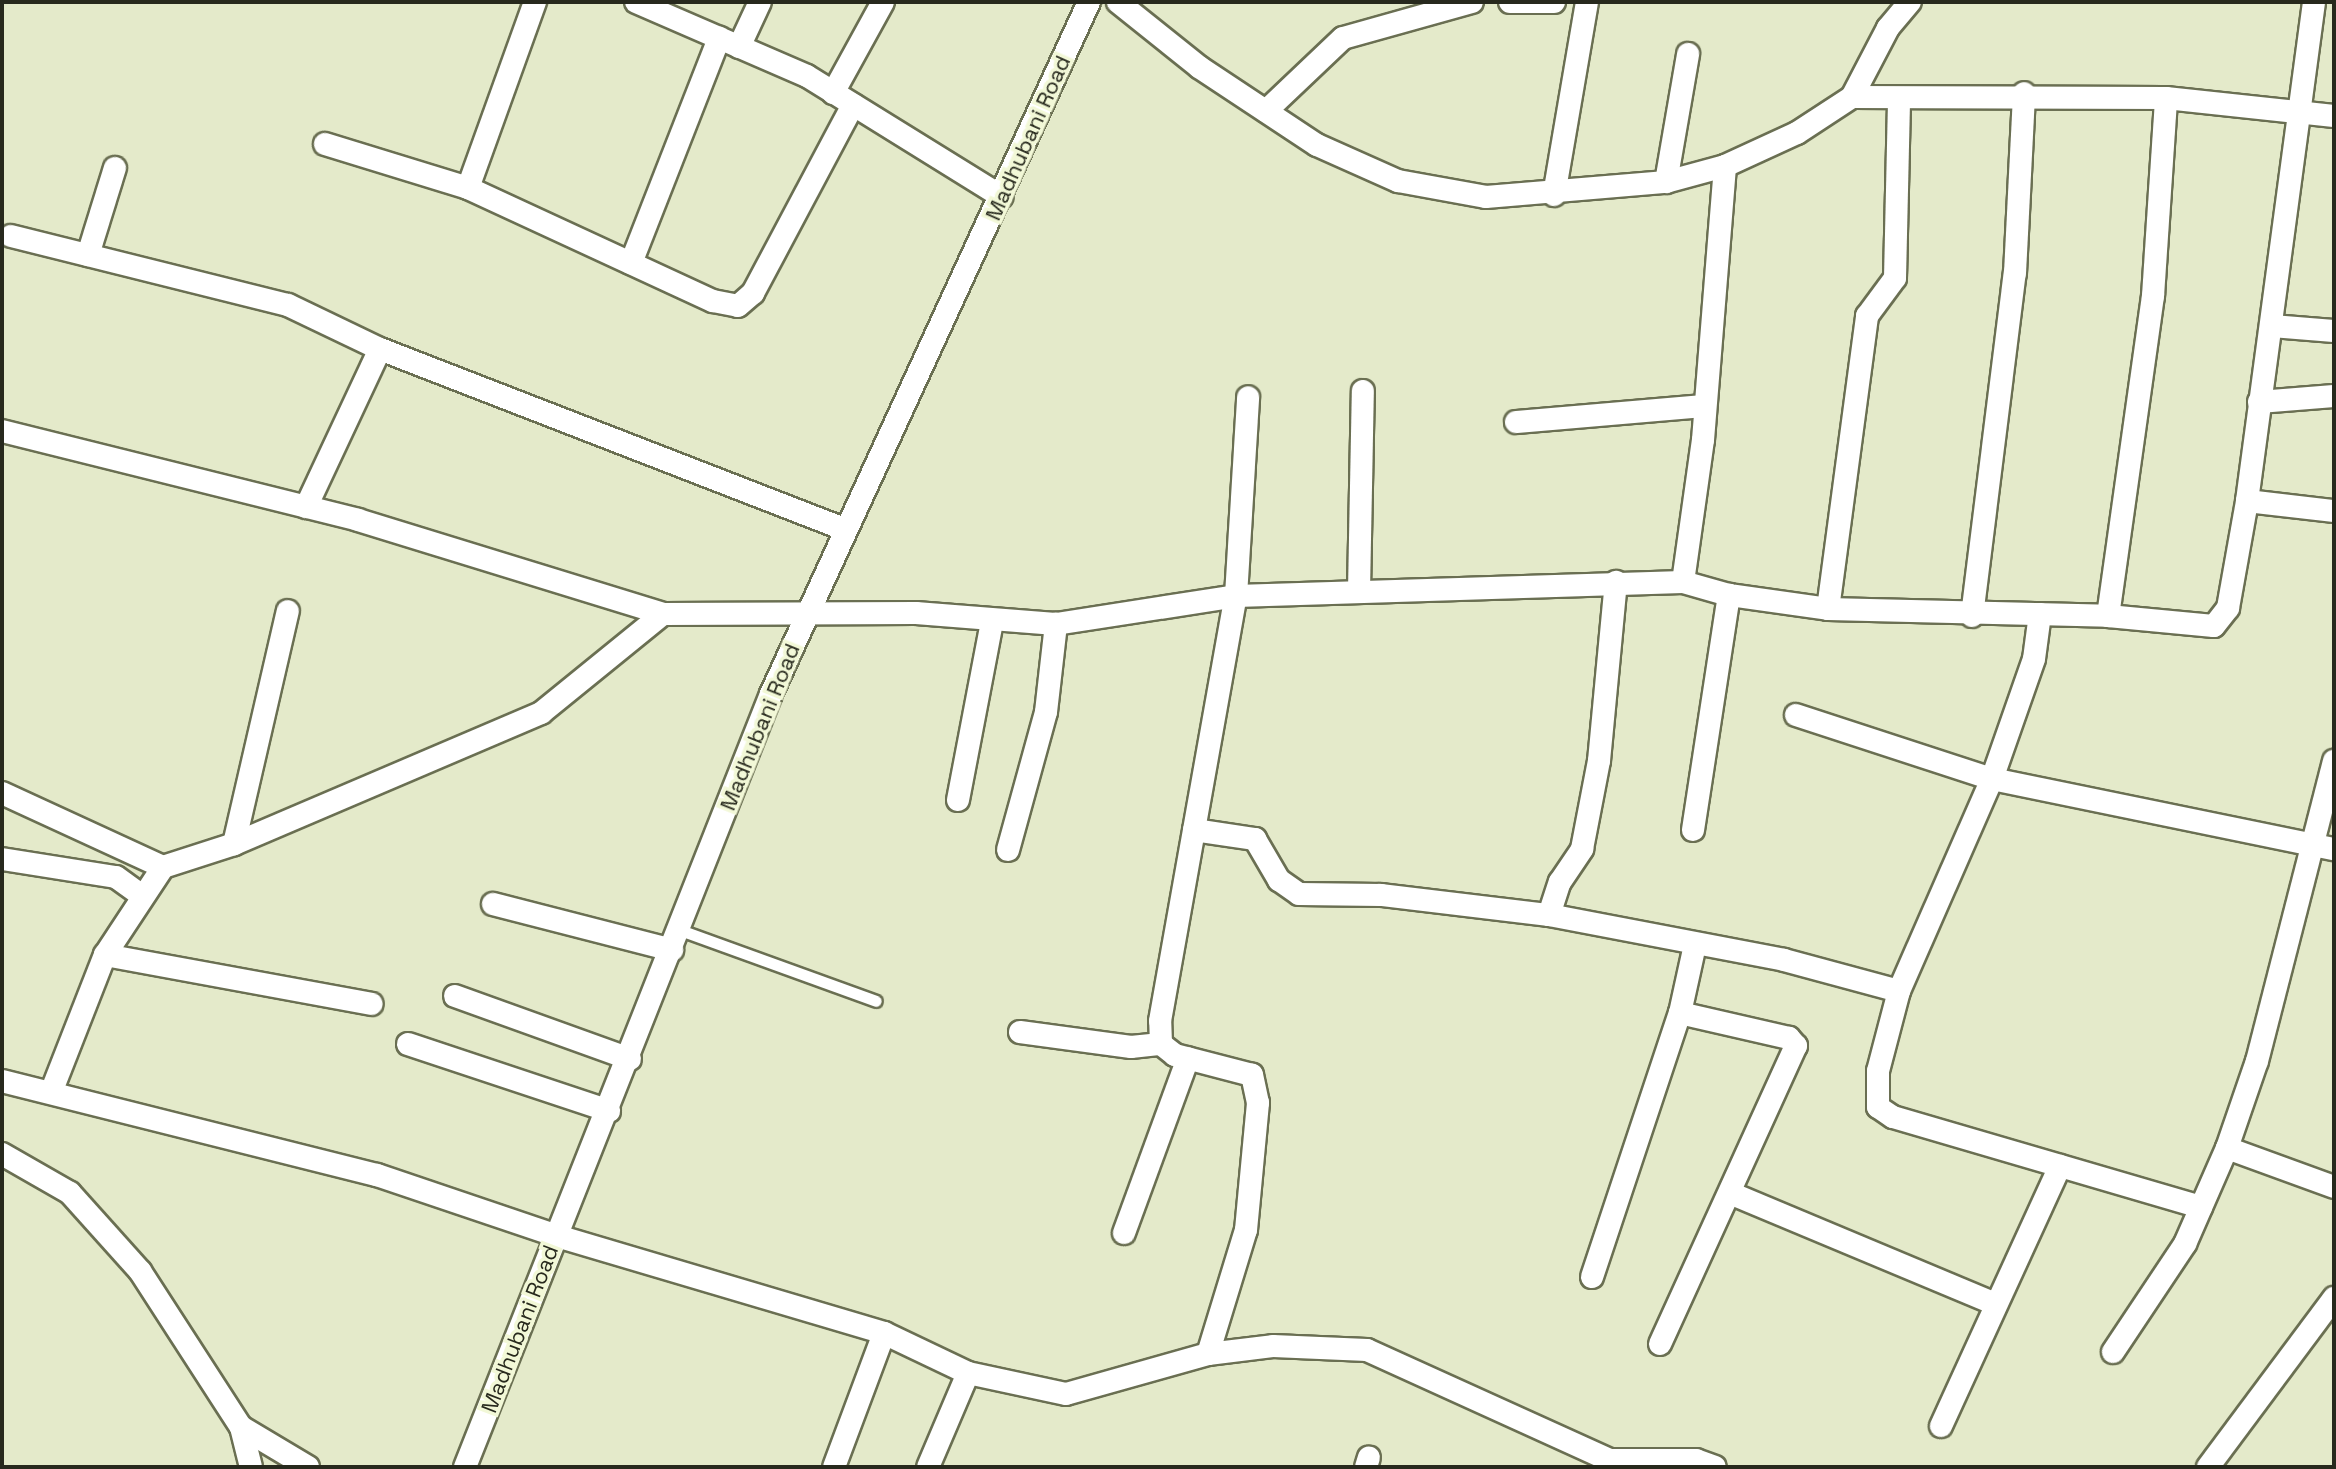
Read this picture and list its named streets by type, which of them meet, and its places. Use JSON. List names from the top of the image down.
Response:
{
  "streets": {
    "street": ["Madhubani Road"]
  }
}
